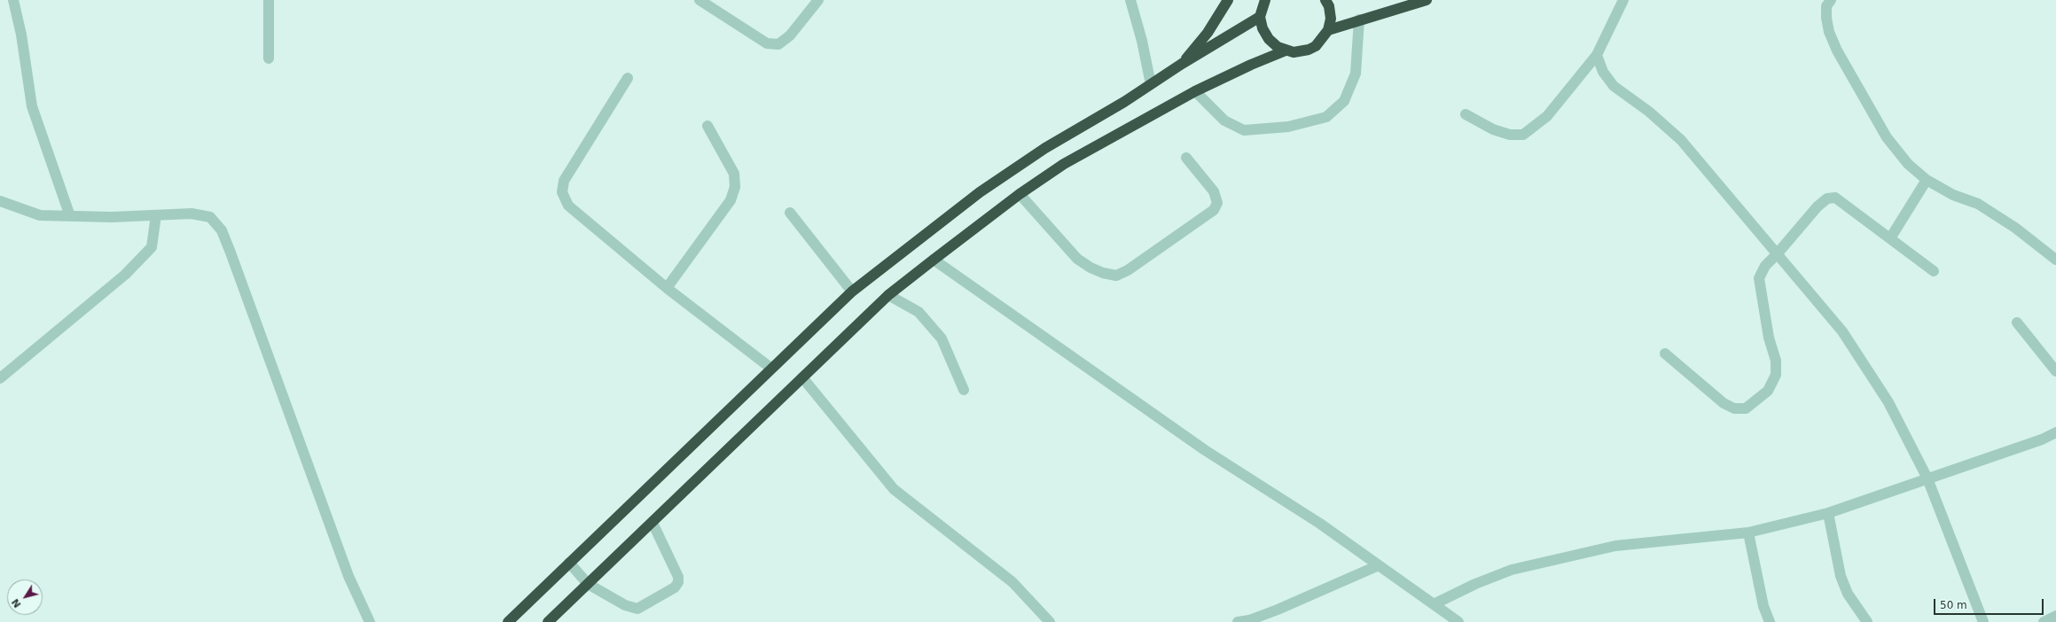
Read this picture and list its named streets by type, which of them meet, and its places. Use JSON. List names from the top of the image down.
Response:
{
  "scale_bar": "50 m",
  "north": "bottom left"
}
